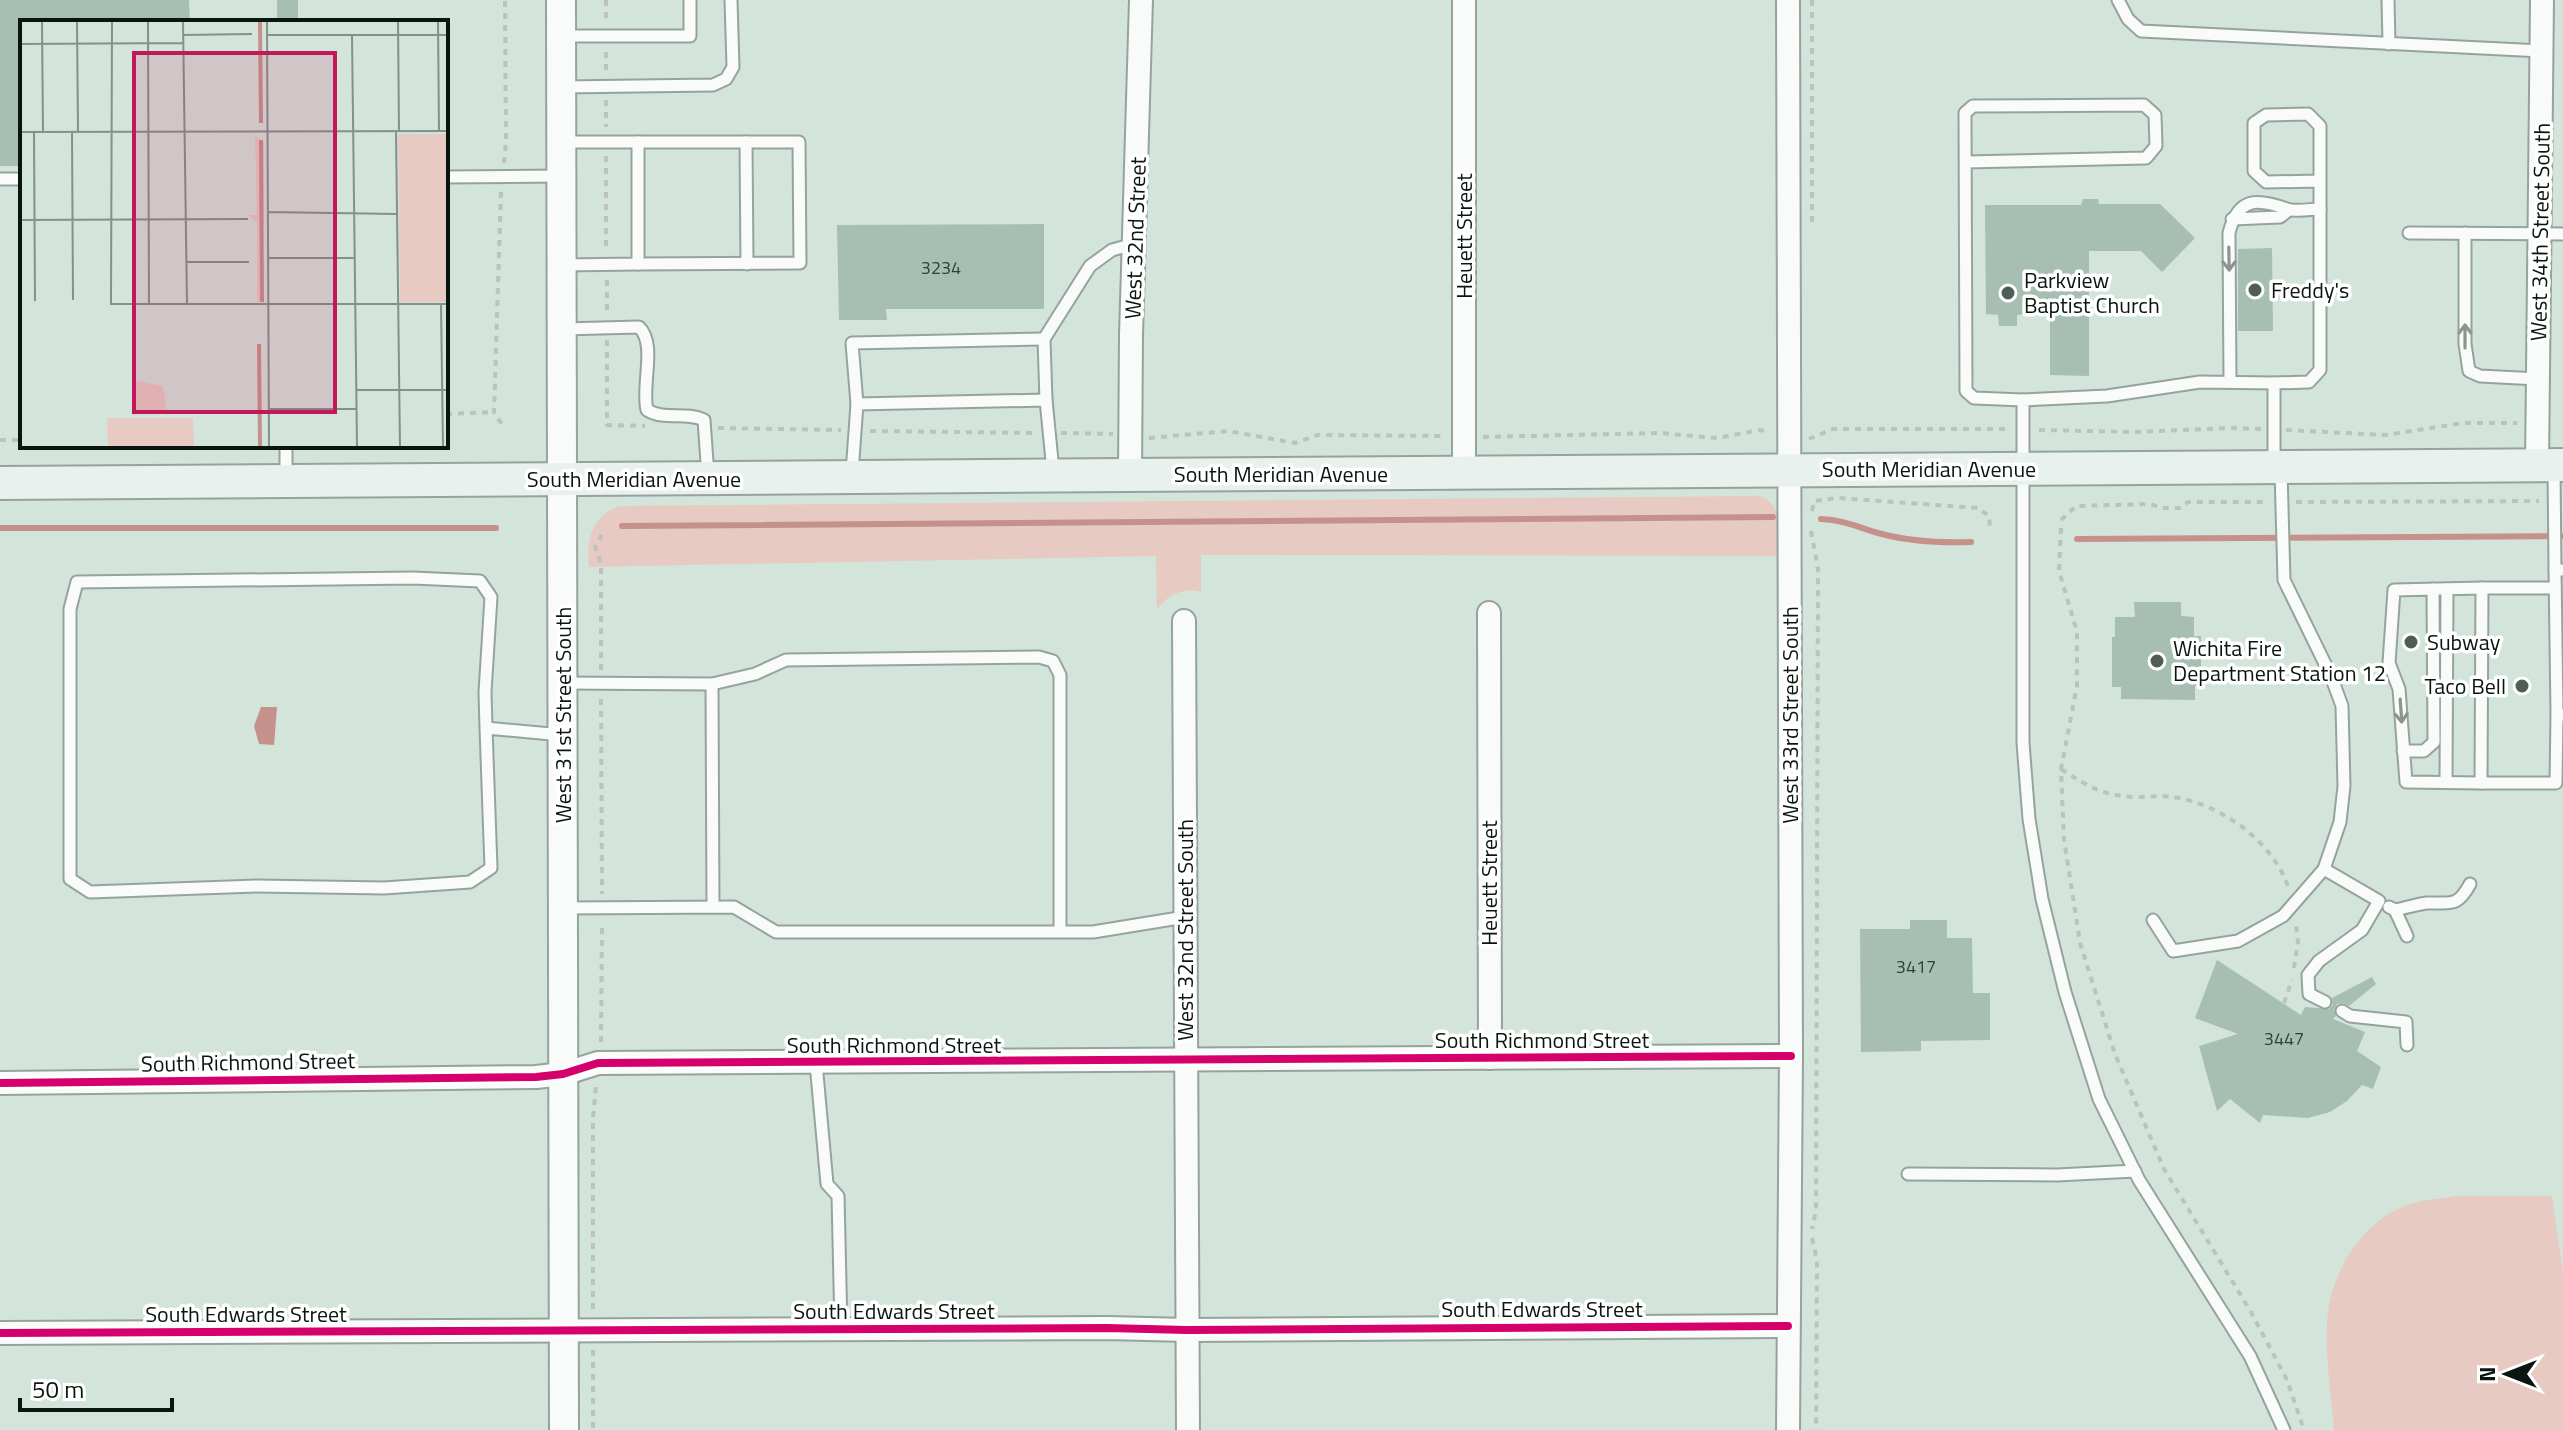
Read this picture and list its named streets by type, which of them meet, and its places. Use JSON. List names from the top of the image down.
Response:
{
  "streets": {
    "main road": ["South Meridian Avenue"],
    "street": [
      "West 34th Street South",
      "Heuett Street",
      "West 32nd Street",
      "West 31st Street South",
      "West 33rd Street South",
      "West 32nd Street South",
      "South Richmond Street",
      "South Edwards Street"
    ]
  },
  "crossings": [
    ["West 34th Street South", "South Meridian Avenue"],
    ["Heuett Street", "South Meridian Avenue"],
    ["Heuett Street", "South Richmond Street"],
    ["West 32nd Street", "South Meridian Avenue"],
    ["South Meridian Avenue", "West 31st Street South"],
    ["South Meridian Avenue", "West 33rd Street South"],
    ["West 31st Street South", "South Richmond Street"],
    ["West 31st Street South", "South Edwards Street"],
    ["West 33rd Street South", "South Richmond Street"],
    ["West 33rd Street South", "South Edwards Street"],
    ["West 32nd Street South", "South Richmond Street"],
    ["West 32nd Street South", "South Edwards Street"]
  ],
  "places": [
    "Freddy's",
    "Parkview Baptist Church",
    "Subway",
    "Wichita Fire Department Station 12",
    "Taco Bell"
  ],
  "house_numbers": ["3234", "3417", "3447"],
  "scale_bar": "50 m",
  "north": "left"
}
